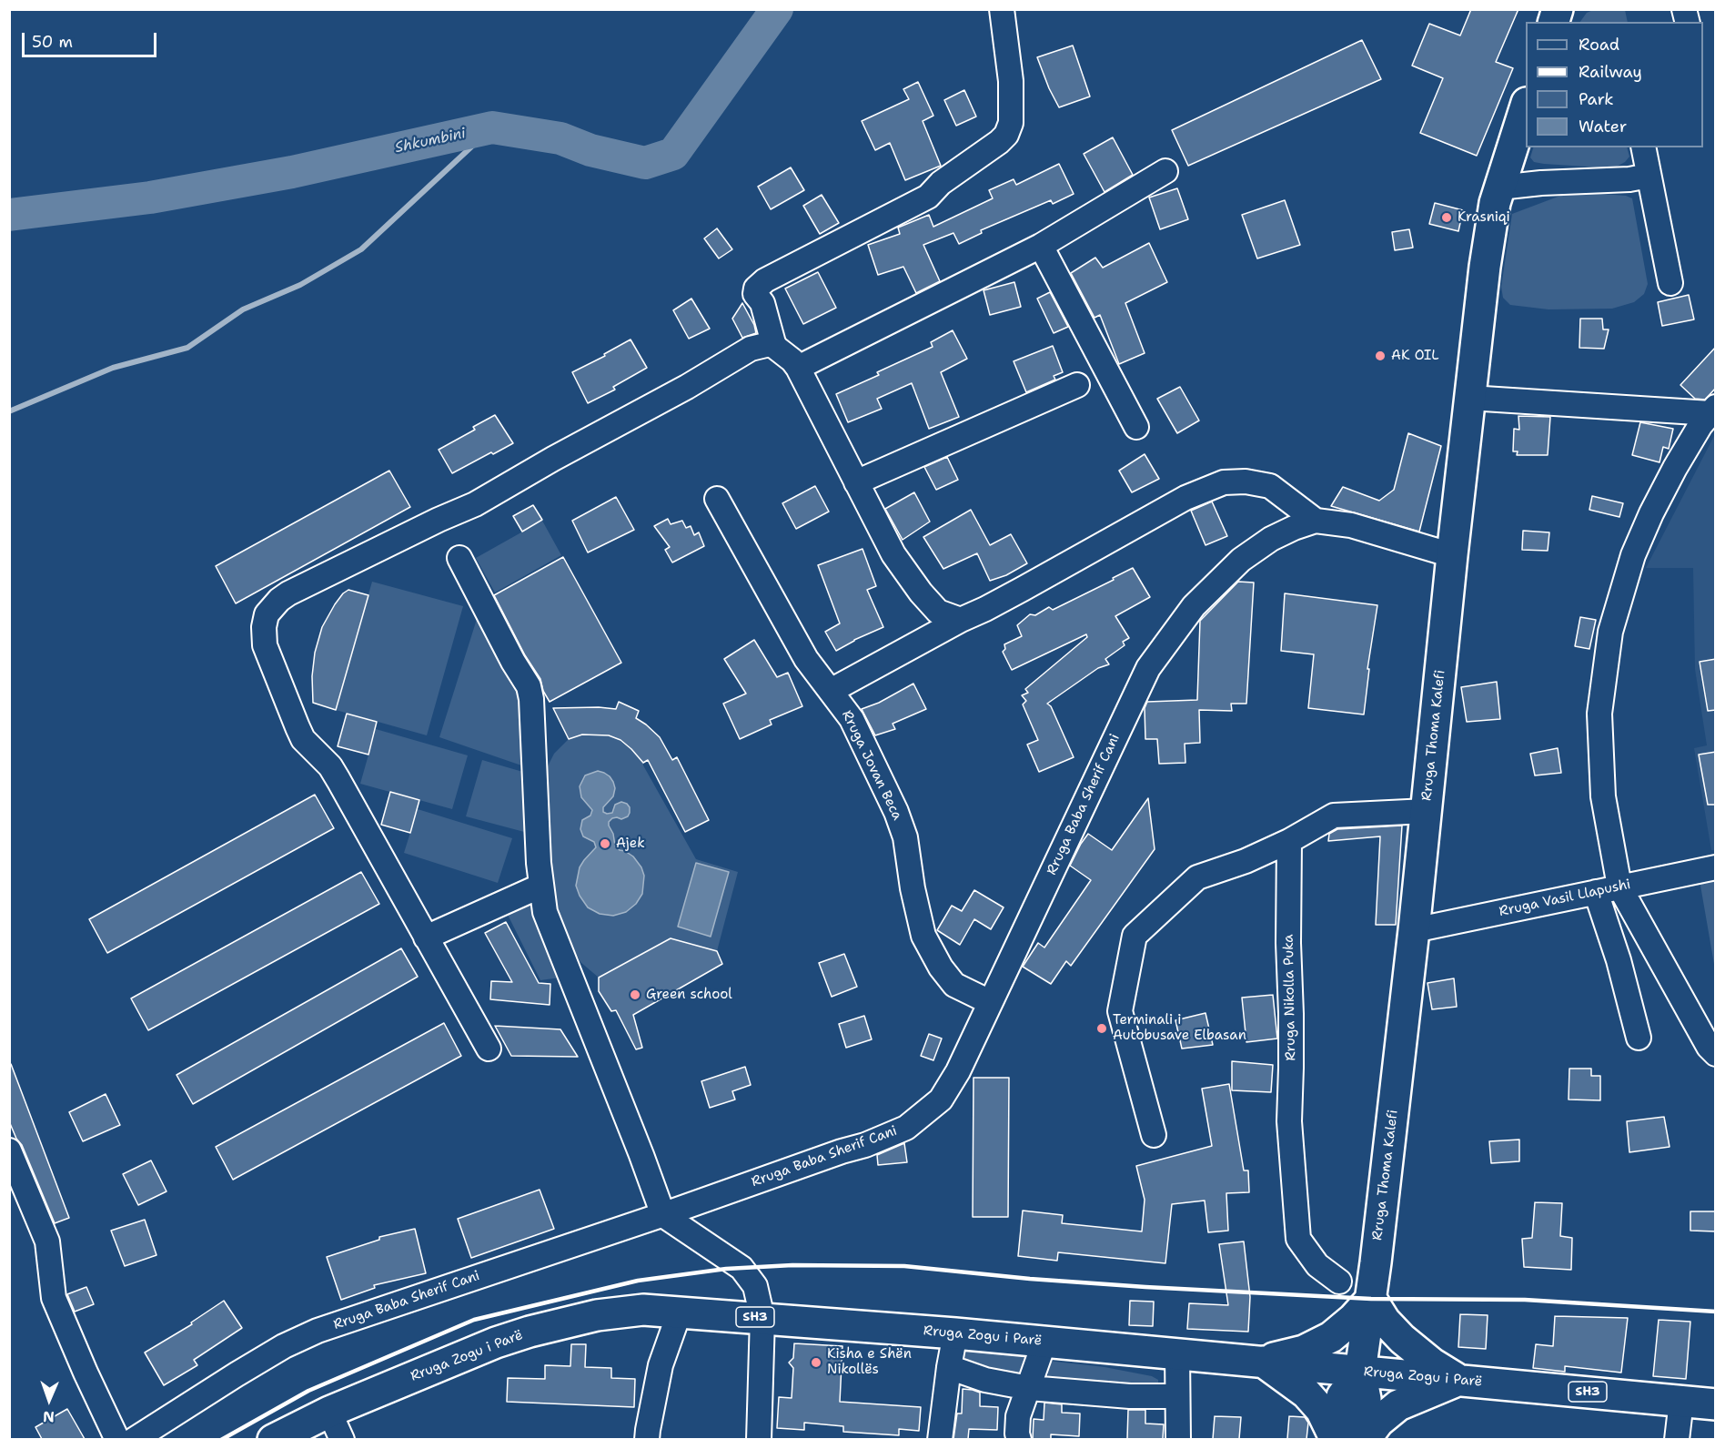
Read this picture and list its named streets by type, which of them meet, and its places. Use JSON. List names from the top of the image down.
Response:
{
  "streets": {
    "main road": ["Rruga Thoma Kalefi", "SH3", "Rruga Zogu i Parë"],
    "street": [
      "Rruga Jovan Beca",
      "Rruga Baba Sherif Cani",
      "Rruga Vasil Llapushi",
      "Rruga Nikolla Puka"
    ]
  },
  "crossings": [
    ["Rruga Thoma Kalefi", "Rruga Baba Sherif Cani"],
    ["Rruga Thoma Kalefi", "Rruga Vasil Llapushi"],
    ["Rruga Thoma Kalefi", "Rruga Zogu i Parë"],
    ["Rruga Jovan Beca", "Rruga Baba Sherif Cani"]
  ],
  "water": ["Shkumbini"],
  "places": [
    "Krasniqi",
    "AK OIL",
    "Ajek",
    "Green school",
    "Terminali i Autobusave Elbasan",
    "Kisha e Shën Nikollës"
  ],
  "legend": [
    "Road",
    "Railway",
    "Park",
    "Water"
  ],
  "scale_bar": "50 m",
  "north": "bottom"
}
